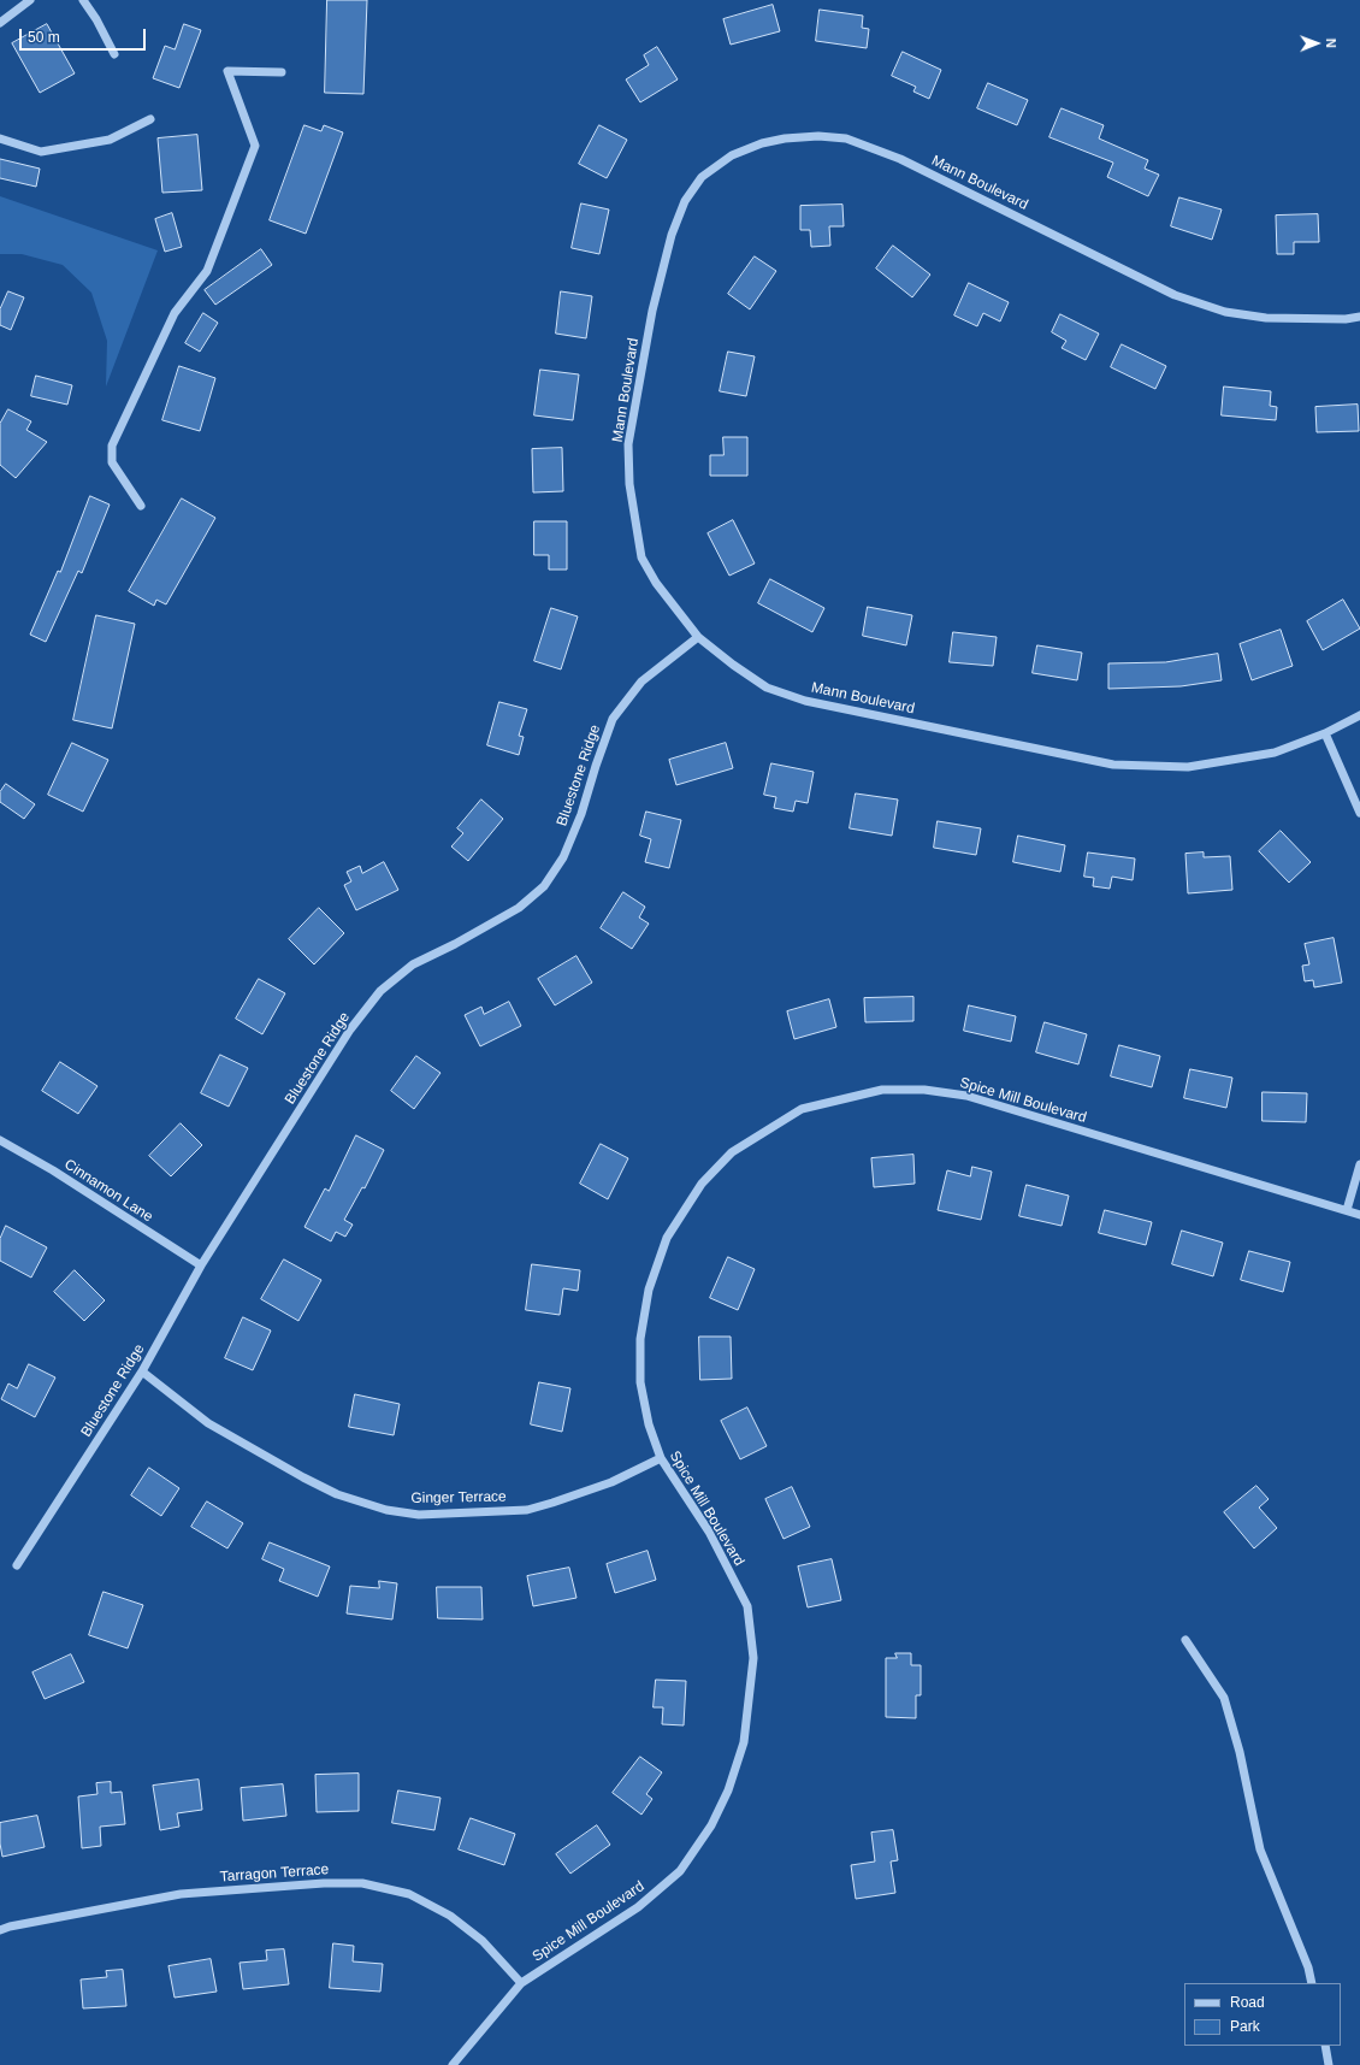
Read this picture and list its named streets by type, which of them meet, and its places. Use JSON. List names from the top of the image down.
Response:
{
  "streets": {
    "street": [
      "Mann Boulevard",
      "Bluestone Ridge",
      "Spice Mill Boulevard",
      "Cinnamon Lane",
      "Ginger Terrace",
      "Tarragon Terrace"
    ]
  },
  "crossings": [
    ["Mann Boulevard", "Bluestone Ridge"],
    ["Bluestone Ridge", "Cinnamon Lane"],
    ["Bluestone Ridge", "Ginger Terrace"],
    ["Spice Mill Boulevard", "Ginger Terrace"],
    ["Spice Mill Boulevard", "Tarragon Terrace"]
  ],
  "legend": ["Road", "Park"],
  "scale_bar": "50 m",
  "north": "right"
}
